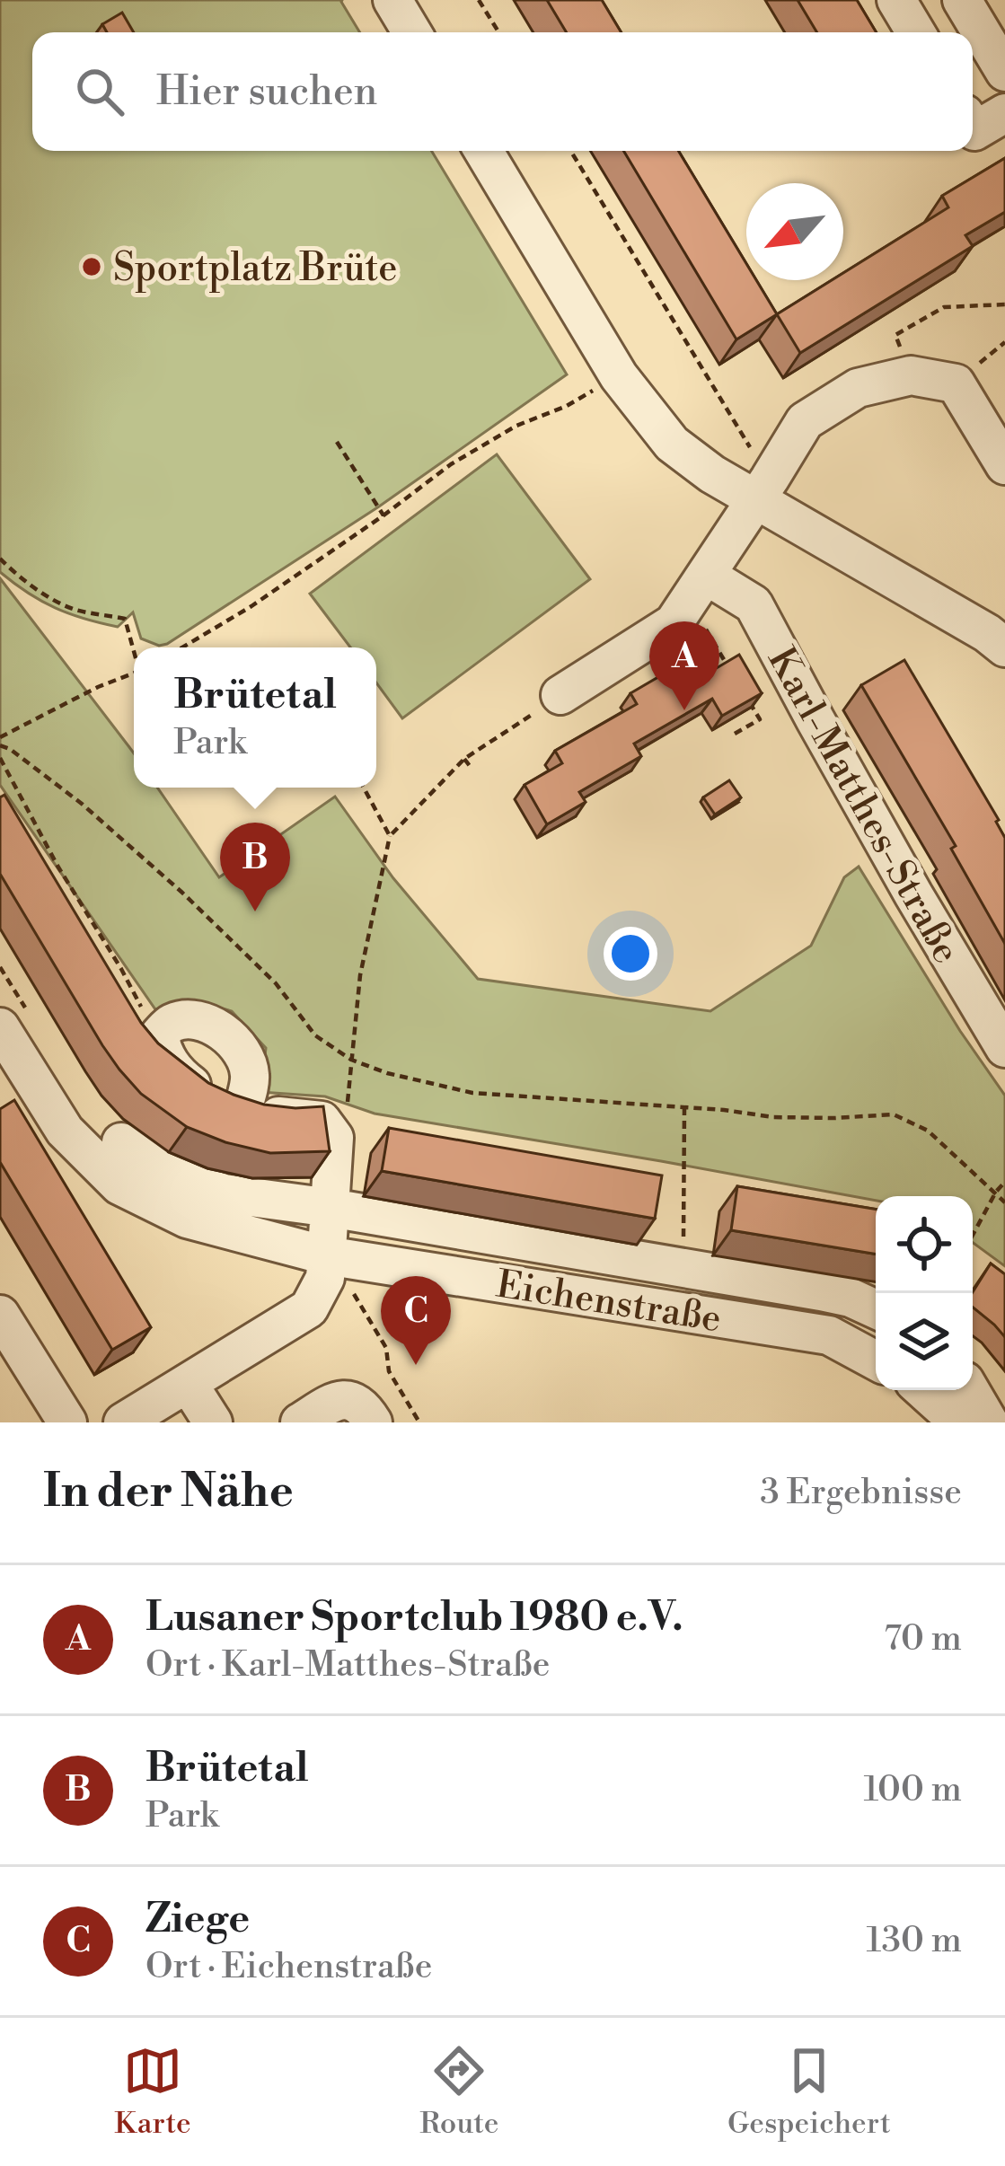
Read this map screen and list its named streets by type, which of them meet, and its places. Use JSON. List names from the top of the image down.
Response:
{
  "streets": {
    "street": ["Karl-Matthes-Straße", "Eichenstraße"]
  },
  "places": ["Sportplatz Brüte"],
  "north": "bottom left",
  "page": {
    "search": "Hier suchen",
    "pins": ["A", "B", "C"],
    "popup": ["Brütetal", "Park"],
    "heading": ["In der Nähe", "3 Ergebnisse"],
    "list": [
      {
        "mark": "A",
        "name": "Lusaner Sportclub 1980 e.V.",
        "note": "Ort · Karl-Matthes-Straße",
        "value": "70 m"
      },
      {
        "mark": "B",
        "name": "Brütetal",
        "note": "Park",
        "value": "100 m"
      },
      {
        "mark": "C",
        "name": "Ziege",
        "note": "Ort · Eichenstraße",
        "value": "130 m"
      }
    ],
    "nav": ["Karte", "Route", "Gespeichert"]
  }
}
